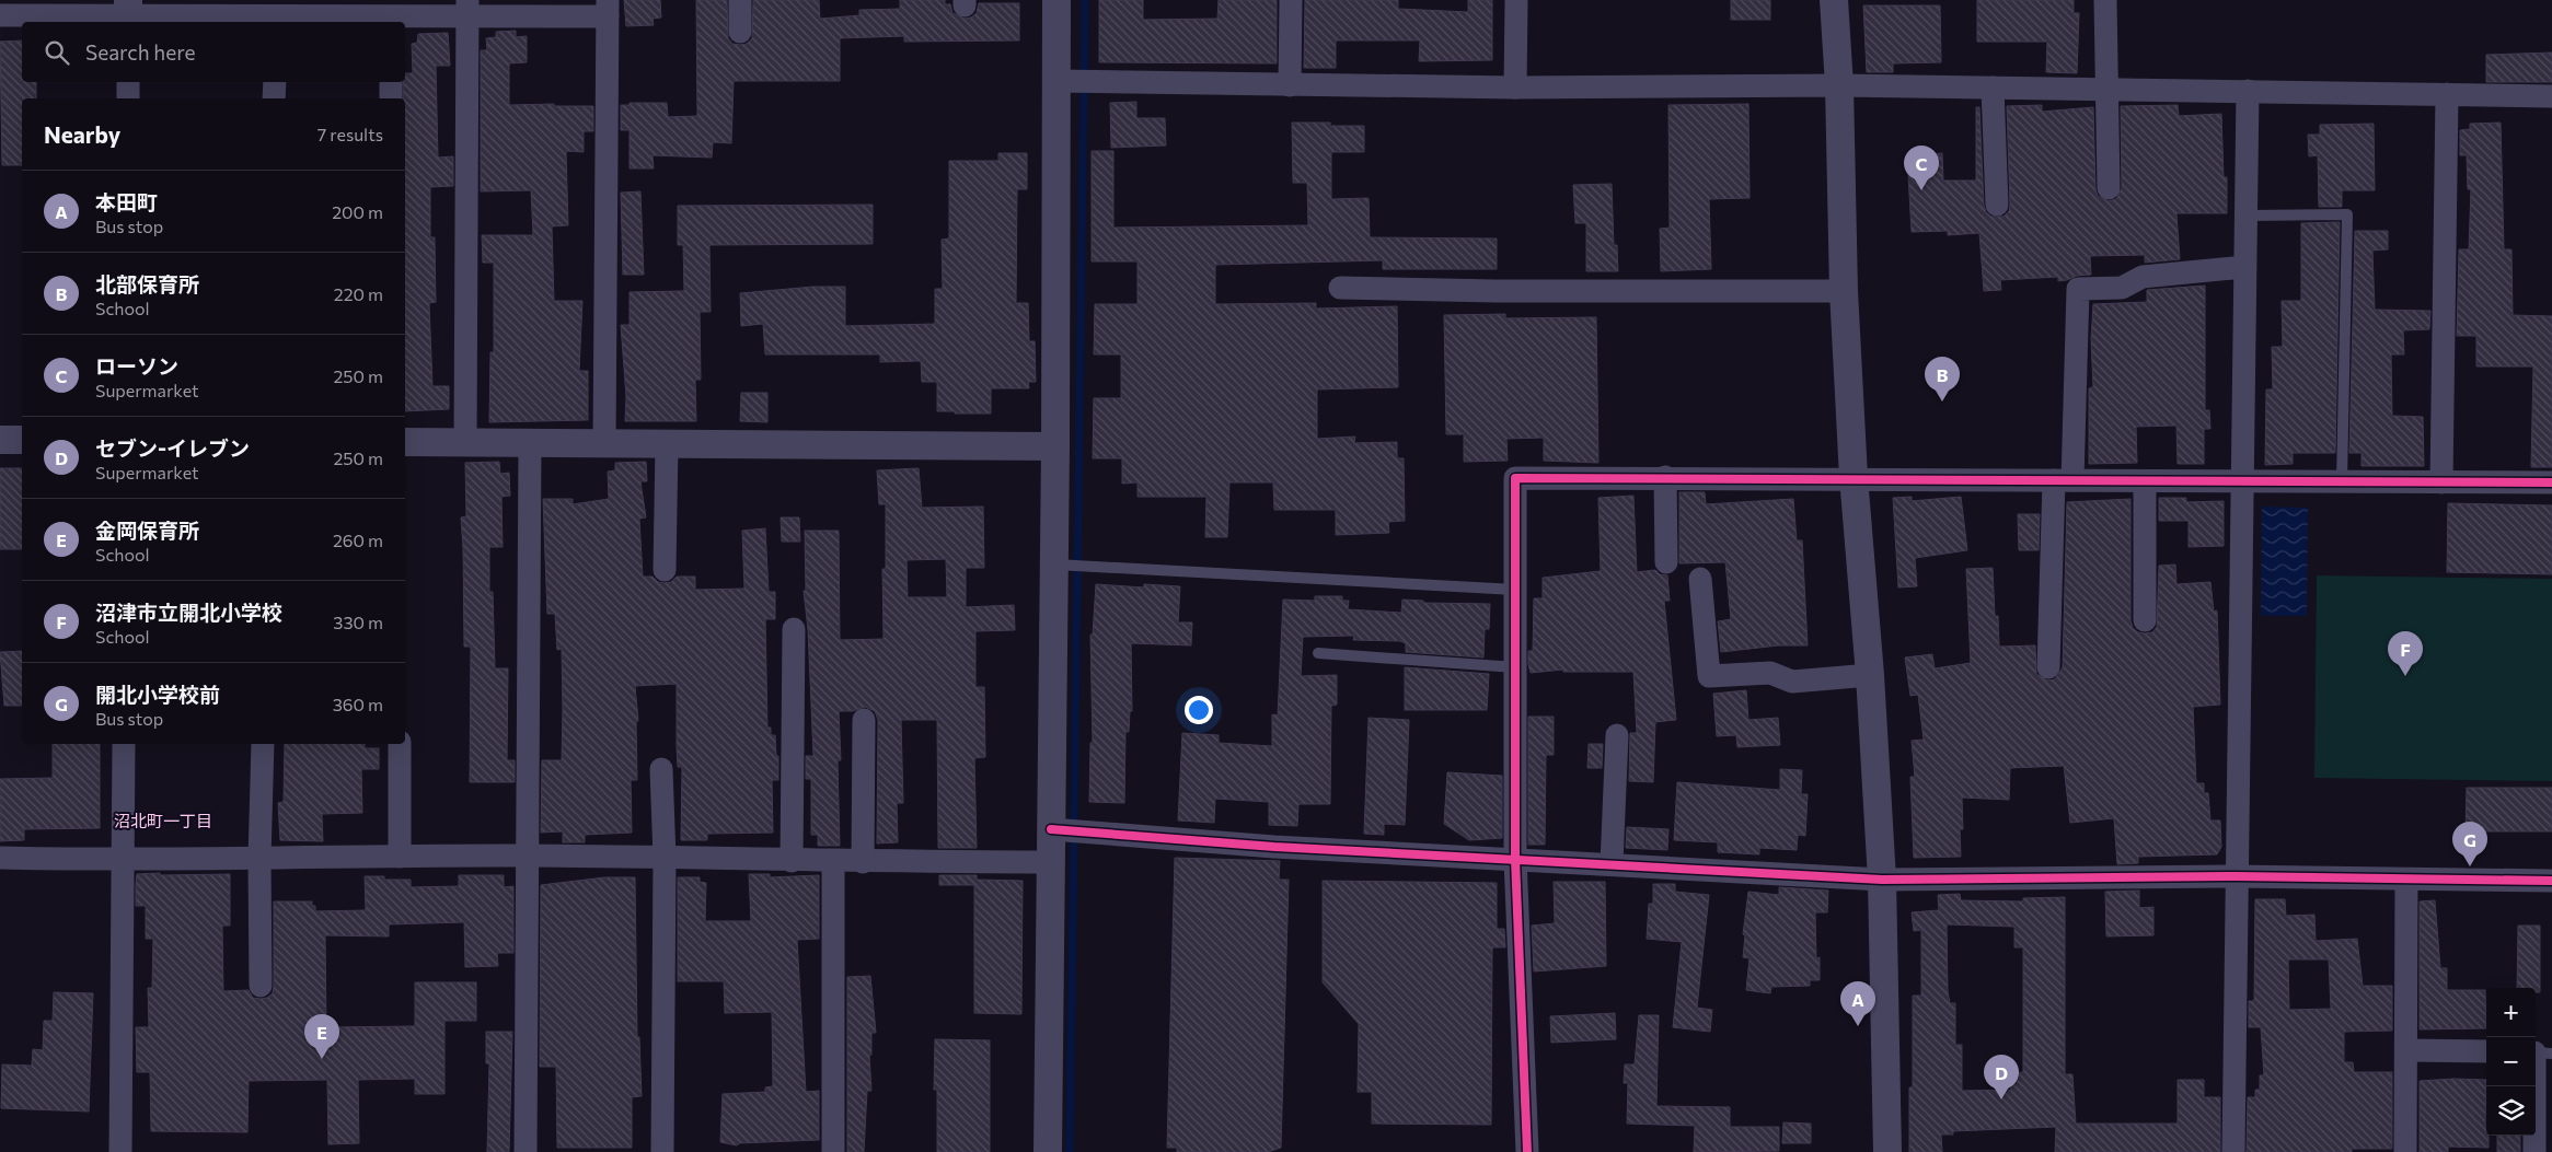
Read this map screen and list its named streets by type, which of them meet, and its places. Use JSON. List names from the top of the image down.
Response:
{
  "districts": ["沼北町一丁目"],
  "page": {
    "search": "Search here",
    "heading": ["Nearby", "7 results"],
    "pins": [
      "C",
      "B",
      "F",
      "G",
      "A",
      "E",
      "D"
    ],
    "list": [
      {
        "mark": "A",
        "name": "本田町",
        "note": "Bus stop",
        "value": "200 m"
      },
      {
        "mark": "B",
        "name": "北部保育所",
        "note": "School",
        "value": "220 m"
      },
      {
        "mark": "C",
        "name": "ローソン",
        "note": "Supermarket",
        "value": "250 m"
      },
      {
        "mark": "D",
        "name": "セブン-イレブン",
        "note": "Supermarket",
        "value": "250 m"
      },
      {
        "mark": "E",
        "name": "金岡保育所",
        "note": "School",
        "value": "260 m"
      },
      {
        "mark": "F",
        "name": "沼津市立開北小学校",
        "note": "School",
        "value": "330 m"
      },
      {
        "mark": "G",
        "name": "開北小学校前",
        "note": "Bus stop",
        "value": "360 m"
      }
    ],
    "map_buttons": ["+", "−"]
  }
}
